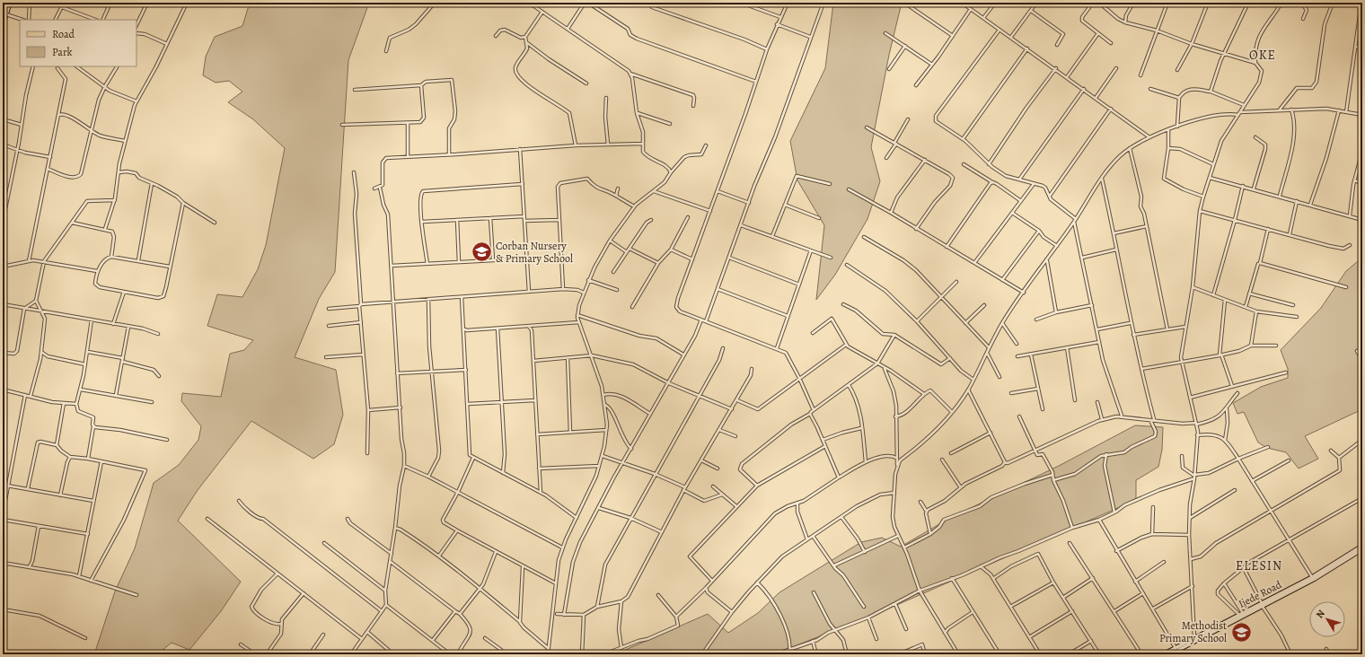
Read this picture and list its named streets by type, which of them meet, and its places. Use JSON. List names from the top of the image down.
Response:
{
  "streets": {
    "main road": ["Ijede Road"]
  },
  "districts": ["OKE", "ELESIN"],
  "places": {
    "school or university": ["Corban Nursery & Primary School", "Methodist Primary School"]
  },
  "legend": ["Road", "Park"],
  "north": "top left"
}
